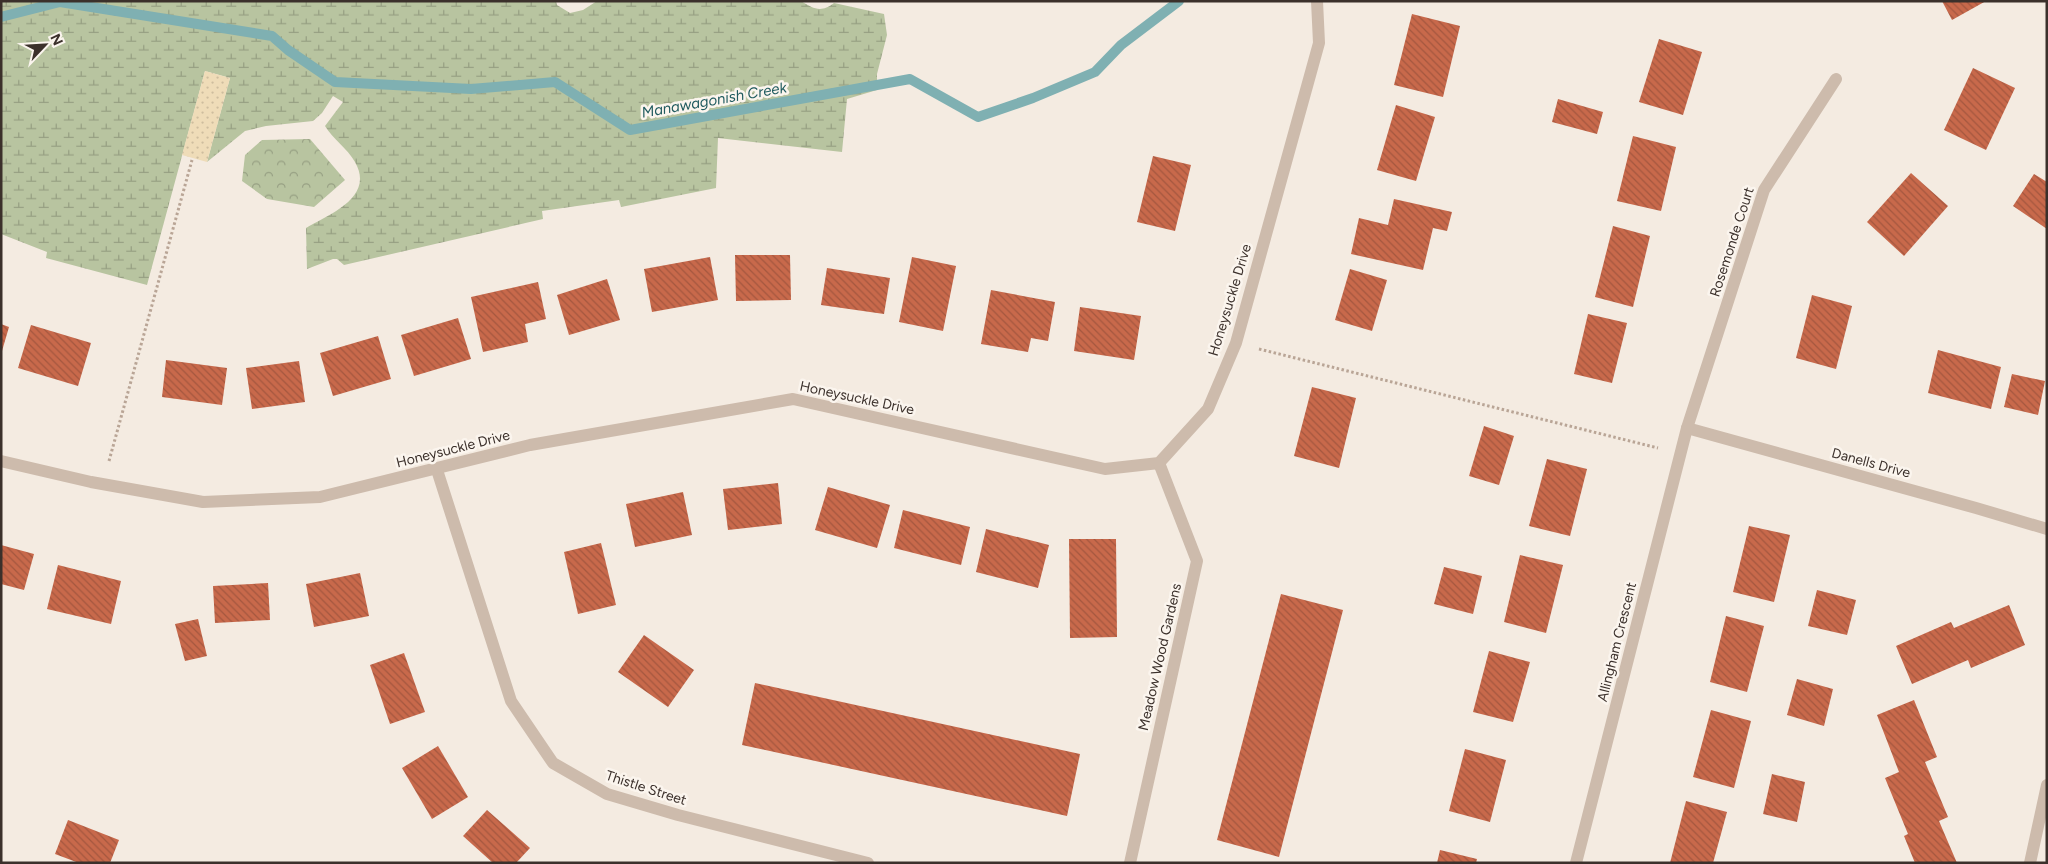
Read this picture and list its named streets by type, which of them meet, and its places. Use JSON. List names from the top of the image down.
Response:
{
  "streets": {
    "street": [
      "Rosemonde Court",
      "Honeysuckle Drive",
      "Danells Drive",
      "Allingham Crescent",
      "Meadow Wood Gardens",
      "Thistle Street"
    ]
  },
  "crossings": [
    ["Rosemonde Court", "Danells Drive"],
    ["Rosemonde Court", "Allingham Crescent"],
    ["Honeysuckle Drive", "Meadow Wood Gardens"],
    ["Honeysuckle Drive", "Thistle Street"],
    ["Danells Drive", "Allingham Crescent"]
  ],
  "water": ["Manawagonish Creek"],
  "north": "top right"
}
